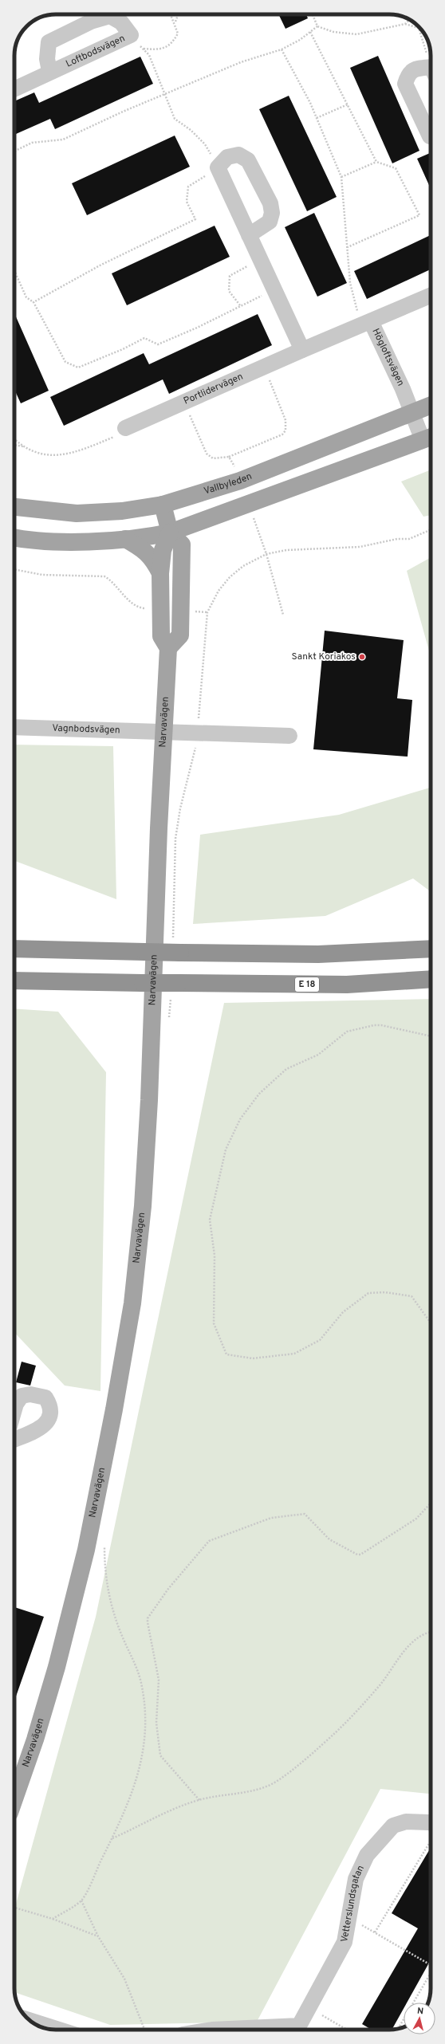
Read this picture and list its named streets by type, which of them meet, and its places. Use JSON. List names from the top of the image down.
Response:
{
  "streets": {
    "highway": ["E 18"],
    "main road": ["Vallbyleden", "Narvavägen"],
    "street": [
      "Loftbodsvägen",
      "Högloftsvägen",
      "Portlidervägen",
      "Vagnbodsvägen",
      "Vetterslundsgatan"
    ]
  },
  "crossings": [
    ["Högloftsvägen", "Portlidervägen"],
    ["Högloftsvägen", "Vallbyleden"],
    ["Narvavägen", "Vagnbodsvägen"]
  ],
  "places": ["Sankt Koriakos"],
  "north": "top"
}
